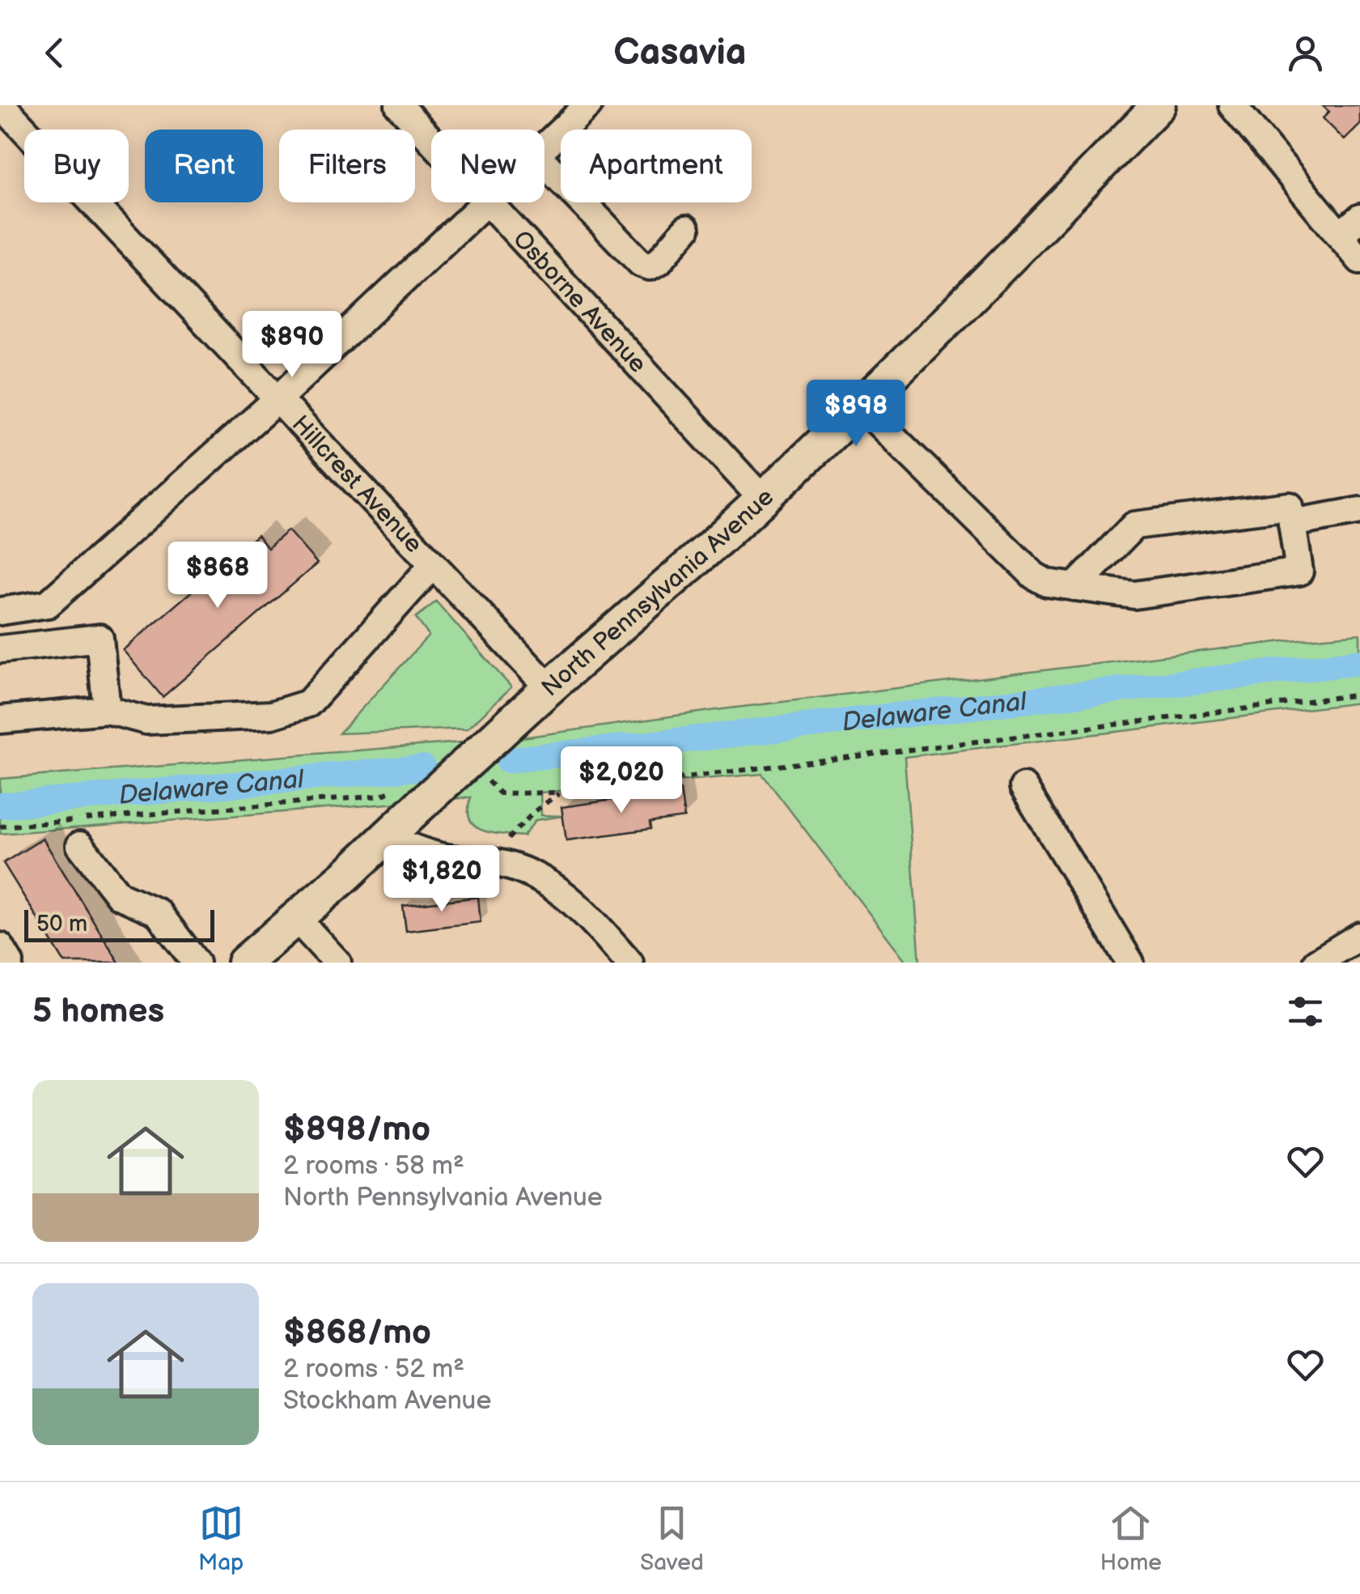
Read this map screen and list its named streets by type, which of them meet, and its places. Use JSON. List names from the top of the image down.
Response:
{
  "streets": {
    "main road": ["North Pennsylvania Avenue"],
    "street": ["Osborne Avenue", "Hillcrest Avenue"]
  },
  "crossings": [
    ["Osborne Avenue", "North Pennsylvania Avenue"],
    ["Hillcrest Avenue", "North Pennsylvania Avenue"]
  ],
  "water": ["Delaware Canal"],
  "scale_bar": "50 m",
  "page": {
    "header": "Casavia",
    "chip": [
      "Buy",
      "Rent",
      "Filters",
      "New",
      "Apartment"
    ],
    "price": [
      "$890",
      "$898",
      "$868",
      "$2,020",
      "$1,820"
    ],
    "scale": "50 m",
    "heading": "5 homes",
    "list": [
      {
        "name": "$898/mo",
        "note": "2 rooms · 58 m² · North Pennsylvania Avenue"
      },
      {
        "name": "$868/mo",
        "note": "2 rooms · 52 m² · Stockham Avenue"
      }
    ],
    "tabs": ["Map", "Saved", "Home"]
  }
}
